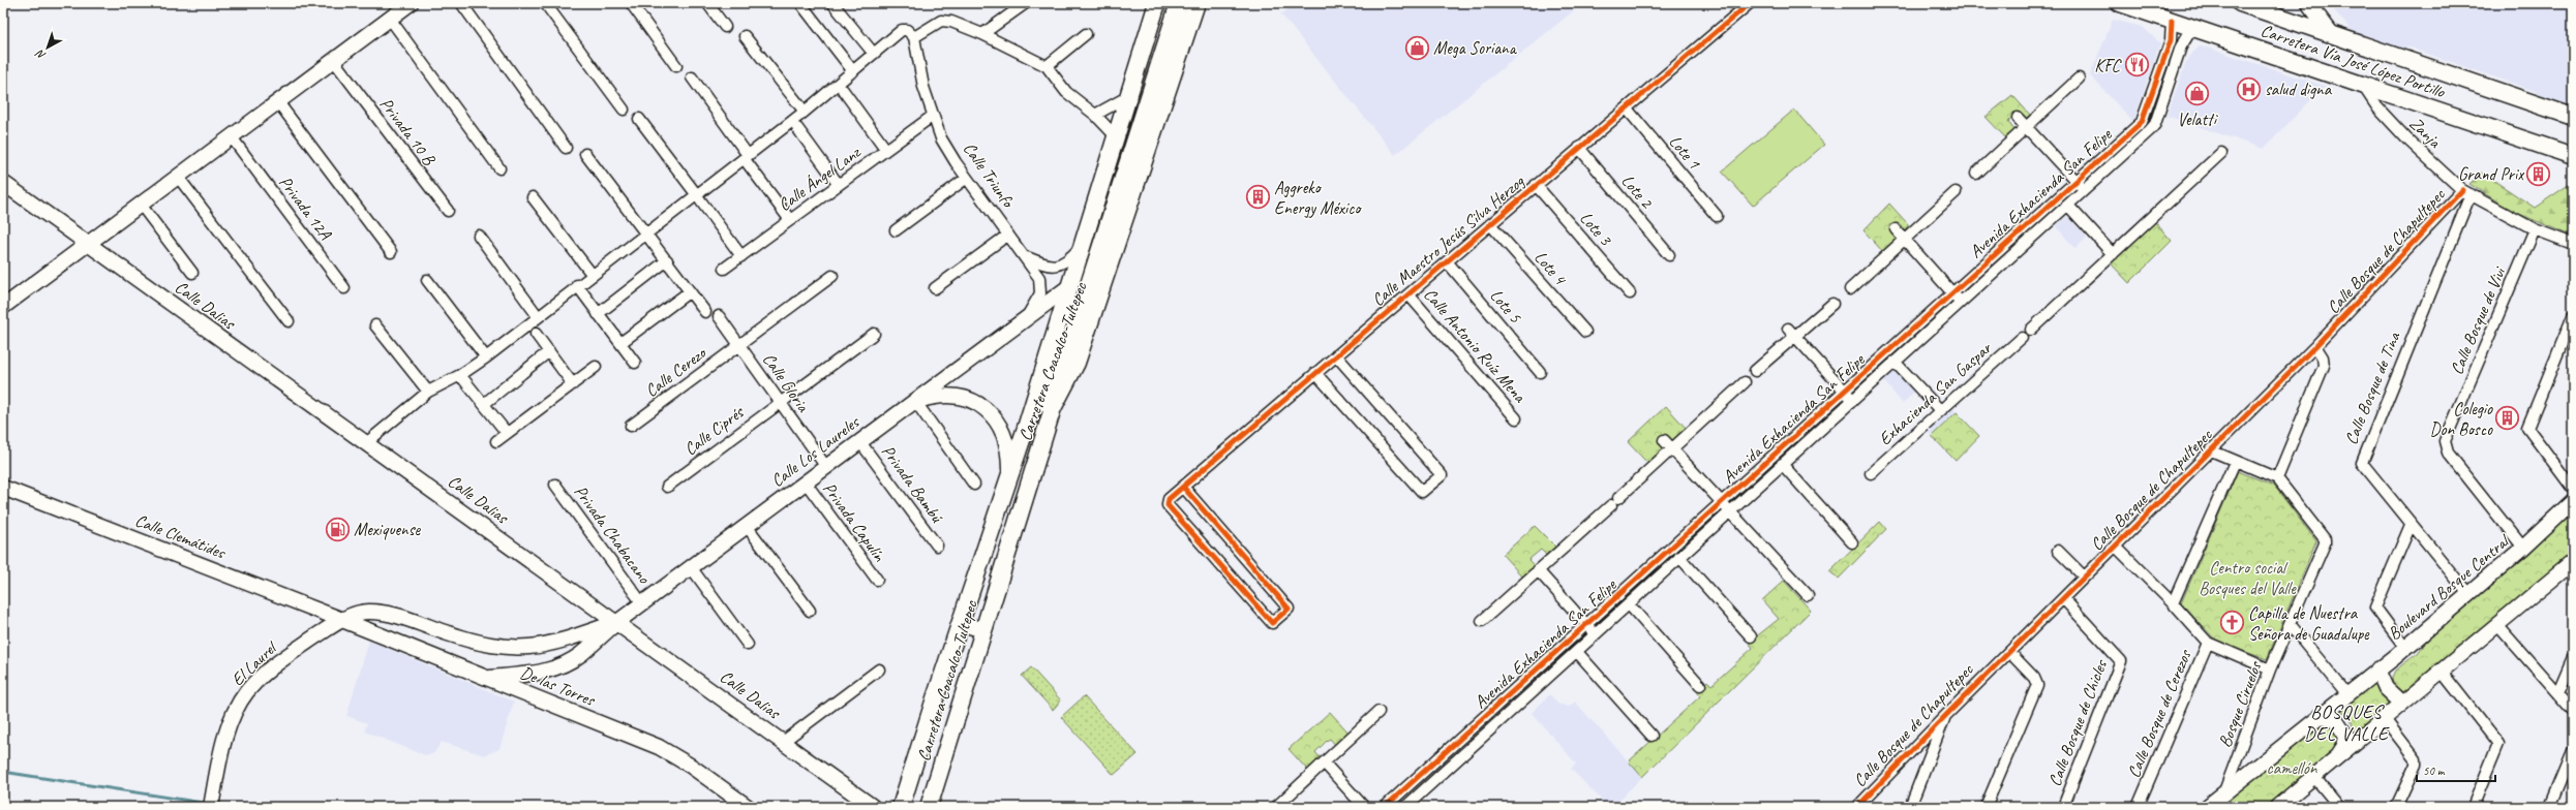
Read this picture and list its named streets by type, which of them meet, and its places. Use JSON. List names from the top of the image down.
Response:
{
  "streets": {
    "main road": ["Carretera Vía José López Portillo", "Carretera Coacalco-Tultepec"],
    "street": [
      "Privada 10 B",
      "Zanja",
      "Lote 1",
      "Calle Triunfo",
      "Calle Ángel Lanz",
      "Lote 2",
      "Avenida Exhacienda San Felipe",
      "Privada 12A",
      "Lote 3",
      "Calle Maestro Jesús Silva Herzog",
      "Calle Bosque de Chapultepec",
      "Lote 4",
      "Calle Dalias",
      "Lote 5",
      "Calle Bosque de Vivi",
      "Calle Antonio Ruíz Mena",
      "Calle Cerezo",
      "Calle Gloria",
      "Calle Bosque de Tina",
      "Exhacienda San Gaspar",
      "Calle Ciprés",
      "Calle Los Laureles",
      "Privada Bambú",
      "Privada Capulín",
      "Privada Chabacano",
      "Calle Clemátides",
      "Boulevard Bosque Central",
      "El Laurel",
      "De las Torres",
      "Bosque Ciruelos",
      "Calle Bosque de Cerezos",
      "Calle Bosque de Chicles"
    ]
  },
  "crossings": [
    ["Carretera Vía José López Portillo", "Zanja"],
    ["Carretera Vía José López Portillo", "Avenida Exhacienda San Felipe"],
    ["Zanja", "Calle Bosque de Chapultepec"],
    ["Zanja", "Calle Bosque de Vivi"],
    ["Zanja", "Calle Bosque de Tina"],
    ["Lote 1", "Calle Maestro Jesús Silva Herzog"],
    ["Calle Triunfo", "Calle Ángel Lanz"],
    ["Calle Triunfo", "Carretera Coacalco-Tultepec"],
    ["Calle Triunfo", "Calle Los Laureles"],
    ["Lote 2", "Calle Maestro Jesús Silva Herzog"],
    ["Lote 3", "Calle Maestro Jesús Silva Herzog"],
    ["Calle Maestro Jesús Silva Herzog", "Lote 4"],
    ["Calle Maestro Jesús Silva Herzog", "Lote 5"],
    ["Calle Maestro Jesús Silva Herzog", "Calle Antonio Ruíz Mena"],
    ["Calle Bosque de Chapultepec", "Calle Bosque de Tina"],
    ["Calle Bosque de Chapultepec", "Calle Bosque de Cerezos"],
    ["Calle Bosque de Chapultepec", "Calle Bosque de Chicles"],
    ["Calle Dalias", "Calle Los Laureles"],
    ["Calle Dalias", "El Laurel"],
    ["Calle Bosque de Vivi", "Boulevard Bosque Central"],
    ["Carretera Coacalco-Tultepec", "Calle Los Laureles"],
    ["Calle Cerezo", "Calle Gloria"],
    ["Calle Gloria", "Calle Ciprés"],
    ["Calle Gloria", "Calle Los Laureles"],
    ["Calle Bosque de Tina", "Boulevard Bosque Central"],
    ["Calle Los Laureles", "Privada Bambú"],
    ["Calle Los Laureles", "Privada Capulín"],
    ["Calle Los Laureles", "Privada Chabacano"],
    ["Calle Los Laureles", "El Laurel"],
    ["Calle Clemátides", "El Laurel"],
    ["Calle Clemátides", "De las Torres"],
    ["Boulevard Bosque Central", "Bosque Ciruelos"],
    ["El Laurel", "De las Torres"]
  ],
  "districts": ["BOSQUES DEL VALLE"],
  "parks": ["Centro social Bosques del Valle", "camellón"],
  "places": {
    "shop": ["Mega Soriana", "Velatti"],
    "restaurant": ["KFC"],
    "hospital": ["salud digna"],
    "building": ["Grand Prix", "Aggreko Energy México", "Colegio Don Bosco"],
    "fuel station": ["Mexiquense"],
    "church": ["Capilla de Nuestra Señora de Guadalupe"]
  },
  "scale_bar": "50 m",
  "north": "bottom left"
}
